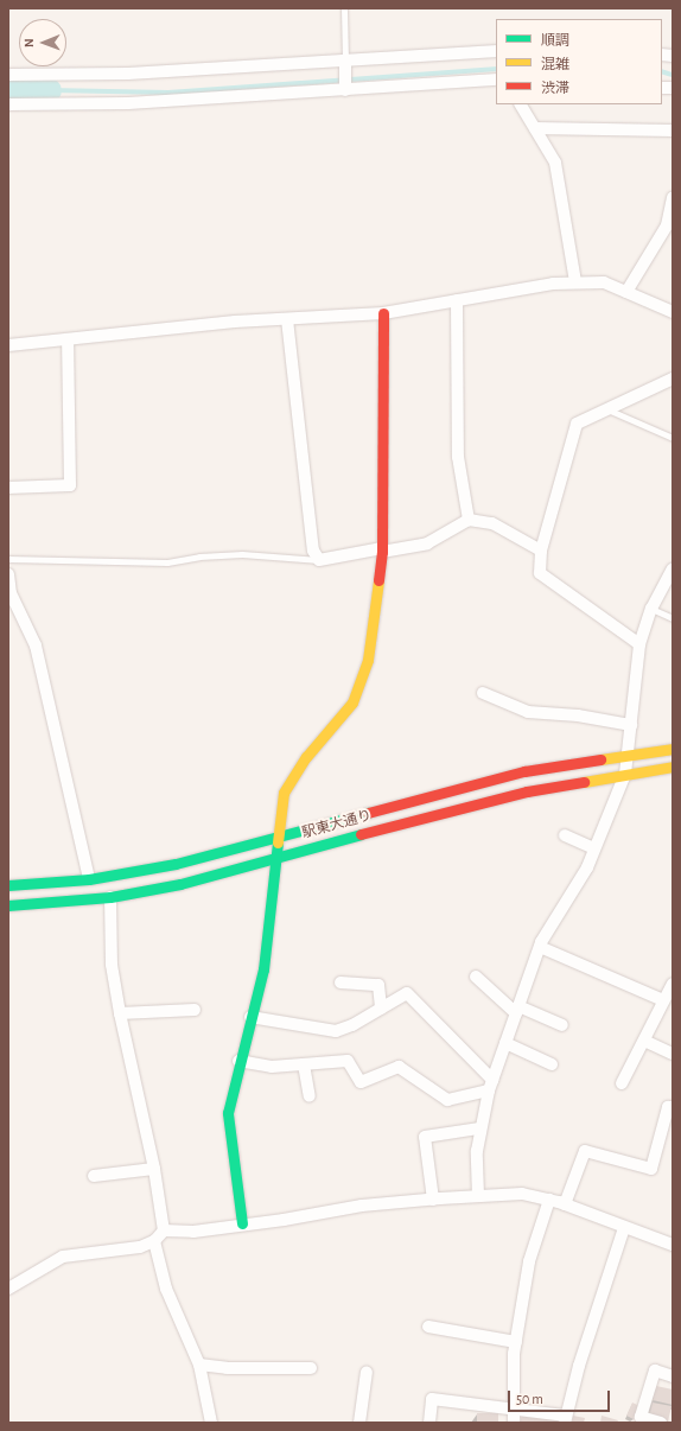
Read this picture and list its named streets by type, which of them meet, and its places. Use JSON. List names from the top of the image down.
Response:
{
  "streets": {
    "street": ["駅東大通り"]
  },
  "legend": ["順調", "混雑", "渋滞"],
  "scale_bar": "50 m",
  "north": "left"
}
